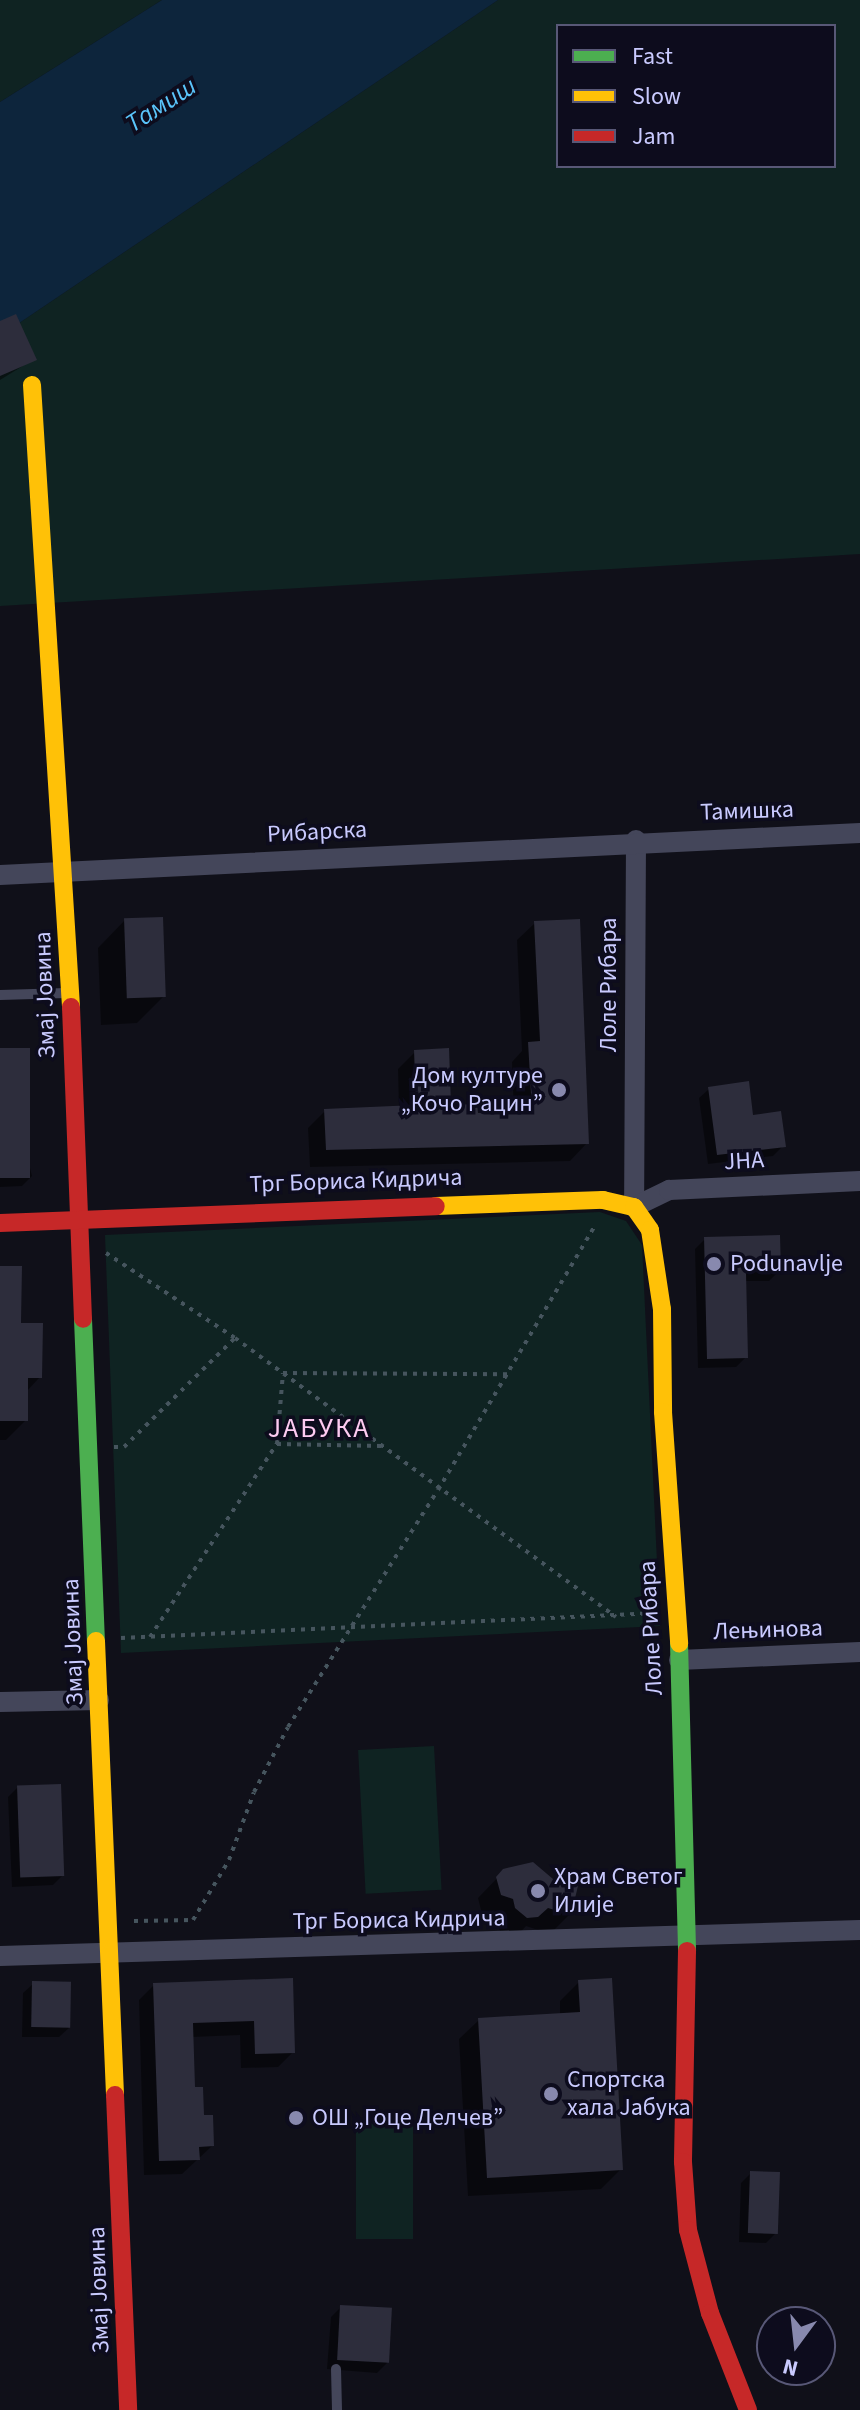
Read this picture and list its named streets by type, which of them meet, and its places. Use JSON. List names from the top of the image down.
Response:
{
  "streets": {
    "street": [
      "Тамишка",
      "Рибарска",
      "Лоле Рибара",
      "Змај Јовина",
      "ЈНА",
      "Трг Бориса Кидрича",
      "Лењинова"
    ]
  },
  "crossings": [
    ["Тамишка", "Рибарска"],
    ["Тамишка", "Лоле Рибара"],
    ["Рибарска", "Лоле Рибара"],
    ["Рибарска", "Змај Јовина"],
    ["Лоле Рибара", "ЈНА"],
    ["Лоле Рибара", "Трг Бориса Кидрича"],
    ["Лоле Рибара", "Лењинова"],
    ["Змај Јовина", "Трг Бориса Кидрича"],
    ["ЈНА", "Трг Бориса Кидрича"]
  ],
  "districts": ["ЈАБУКА"],
  "water": ["Тамиш"],
  "places": [
    "Дом културе „Кочо Рацин”",
    "Podunavlje",
    "Храм Светог Илије",
    "Спортска хала Јабука",
    "ОШ „Гоце Делчев”"
  ],
  "legend": ["Fast", "Slow", "Jam"],
  "north": "bottom"
}
